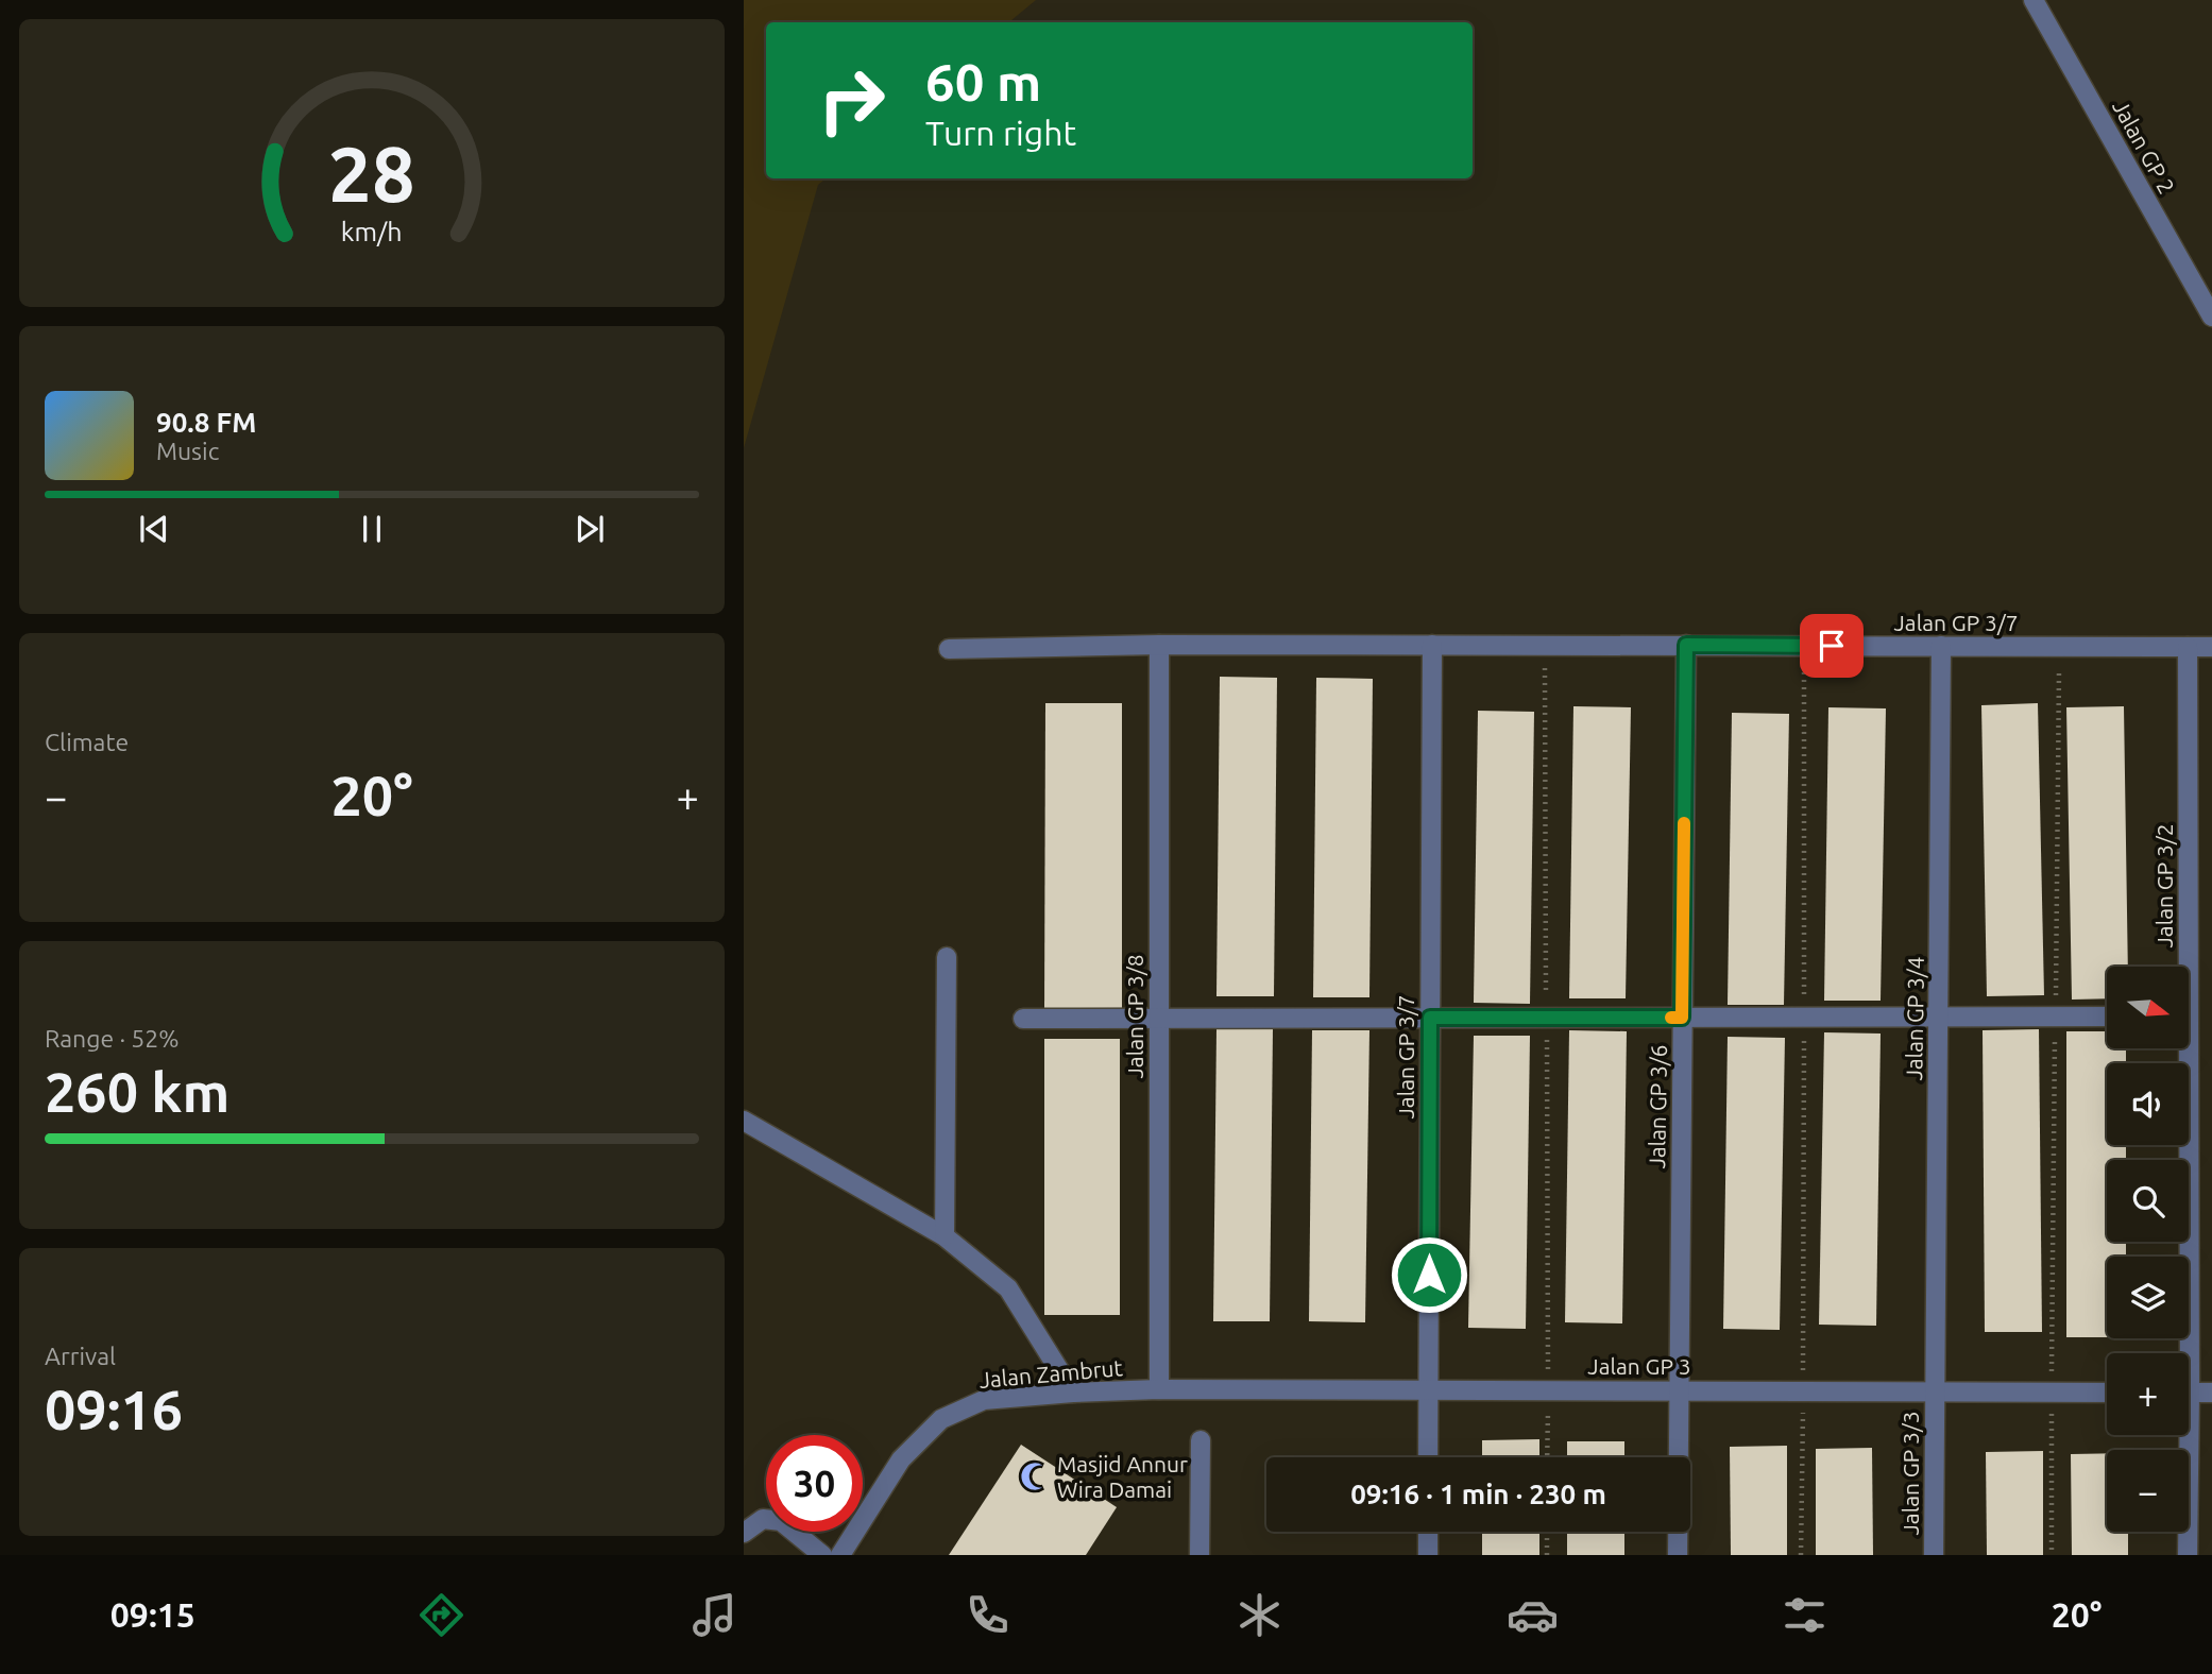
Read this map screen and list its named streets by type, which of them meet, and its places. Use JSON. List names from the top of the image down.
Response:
{
  "streets": {
    "street": [
      "Jalan GP 2",
      "Jalan GP 3/7",
      "Jalan GP 3/2",
      "Jalan GP 3/8",
      "Jalan GP 3/4",
      "Jalan GP 3/6",
      "Jalan GP 3",
      "Jalan Zambrut",
      "Jalan GP 3/3"
    ]
  },
  "crossings": [
    ["Jalan GP 3/7", "Jalan GP 3/2"],
    ["Jalan GP 3/7", "Jalan GP 3/8"],
    ["Jalan GP 3/7", "Jalan GP 3/4"],
    ["Jalan GP 3/7", "Jalan GP 3/6"],
    ["Jalan GP 3/7", "Jalan GP 3"],
    ["Jalan GP 3/8", "Jalan GP 3"],
    ["Jalan GP 3/8", "Jalan Zambrut"],
    ["Jalan GP 3/4", "Jalan GP 3"],
    ["Jalan GP 3/4", "Jalan GP 3/3"],
    ["Jalan GP 3/6", "Jalan GP 3"],
    ["Jalan GP 3", "Jalan Zambrut"],
    ["Jalan GP 3", "Jalan GP 3/3"]
  ],
  "places": {
    "mosque": ["Masjid Annur Wira Damai"]
  },
  "north": "right",
  "page": {
    "turn": ["60 m", "Turn right"],
    "song": ["90.8 FM", "Music"],
    "tile": [
      "Climate",
      ["Range · 52%", "260 km"],
      ["Arrival", "09:16"]
    ],
    "heat": ["−", "20°", "+"],
    "map_buttons": ["+", "−"],
    "limit": "30",
    "trip": "09:16 · 1 min · 230 m",
    "tabs": ["09:15", "20°"],
    "gauge": ["28", "km/h"]
  }
}
